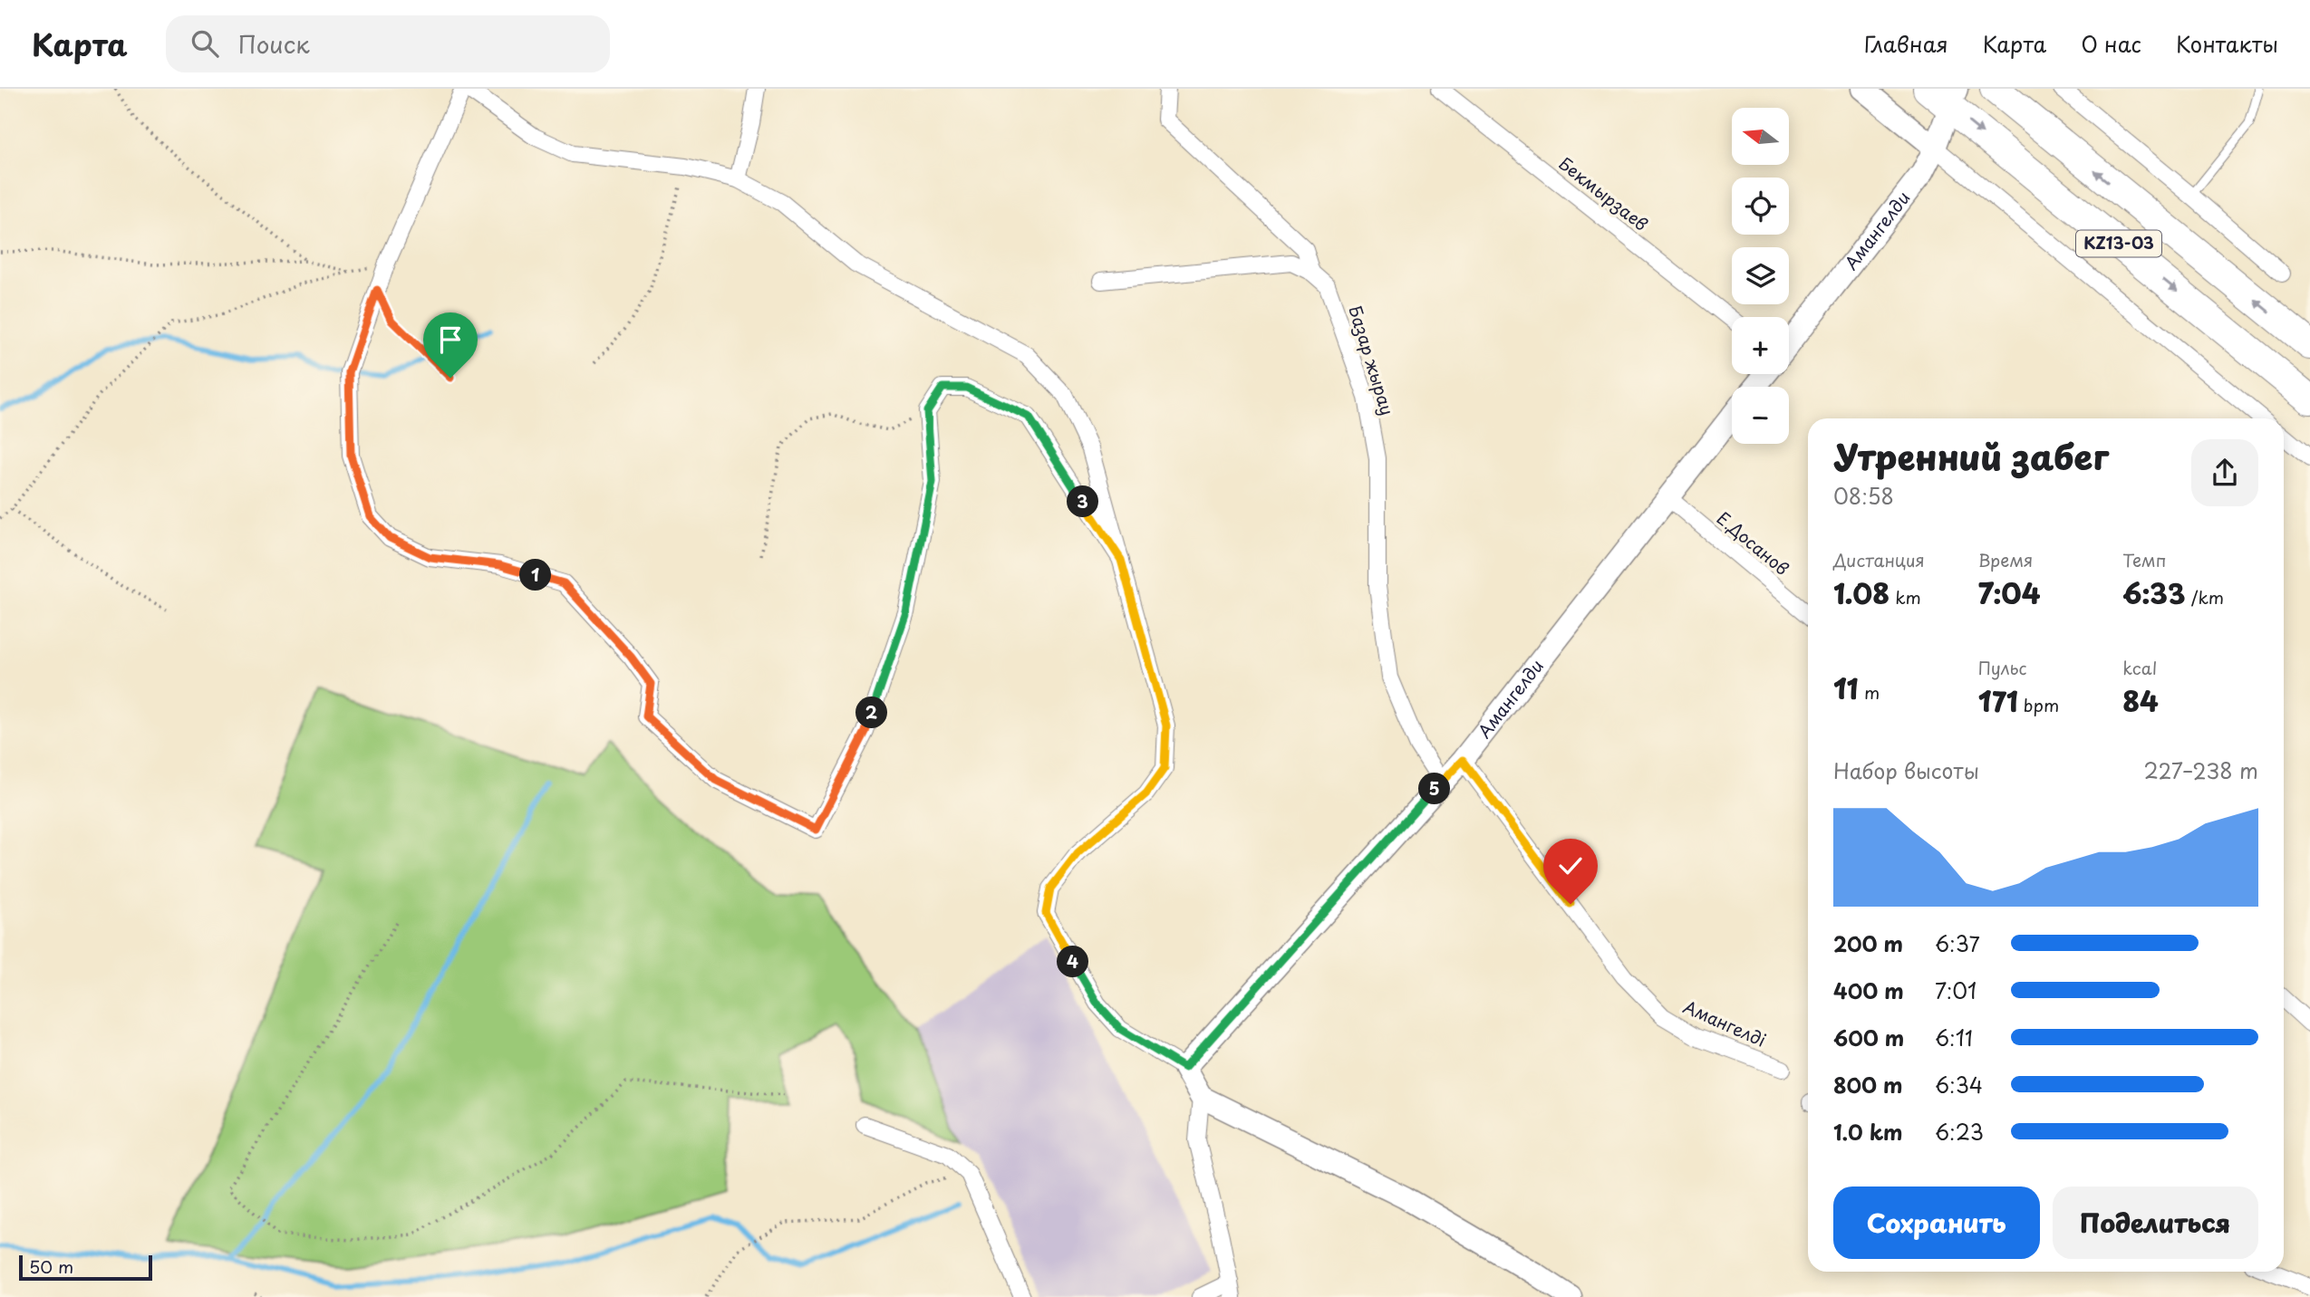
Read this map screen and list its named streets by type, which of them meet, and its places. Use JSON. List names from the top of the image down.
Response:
{
  "streets": {
    "highway": ["KZ13-03"],
    "main road": ["Амангелди"],
    "street": [
      "Бекмырзаев",
      "Базар жырау",
      "Е.Досанов",
      "Амангелді"
    ]
  },
  "crossings": [
    ["Амангелди", "KZ13-03"],
    ["Амангелди", "Базар жырау"],
    ["Амангелди", "Е.Досанов"],
    ["Амангелди", "Амангелді"]
  ],
  "scale_bar": "50 m",
  "north": "left",
  "page": {
    "header": "Карта",
    "search": "Поиск",
    "nav": [
      "Главная",
      "Карта",
      "О нас",
      "Контакты"
    ],
    "map_buttons": ["+", "−"],
    "heading": ["Утренний забег", "08:58"],
    "pins": [
      "3",
      "1",
      "2",
      "5",
      "4"
    ],
    "stats": [
      ["Дистанция", "1.08 km"],
      ["Время", "7:04"],
      ["Темп", "6:33 /km"],
      ["11 m"],
      ["Пульс", "171 bpm"],
      ["kcal", "84"]
    ],
    "chart": ["Набор высоты", "227–238 m"],
    "list": [
      {
        "name": "200 m",
        "note": "6:37"
      },
      {
        "name": "400 m",
        "note": "7:01"
      },
      {
        "name": "600 m",
        "note": "6:11"
      },
      {
        "name": "800 m",
        "note": "6:34"
      },
      {
        "name": "1.0 km",
        "note": "6:23"
      }
    ],
    "buttons": ["Сохранить", "Поделиться"],
    "scale": "50 m"
  }
}
